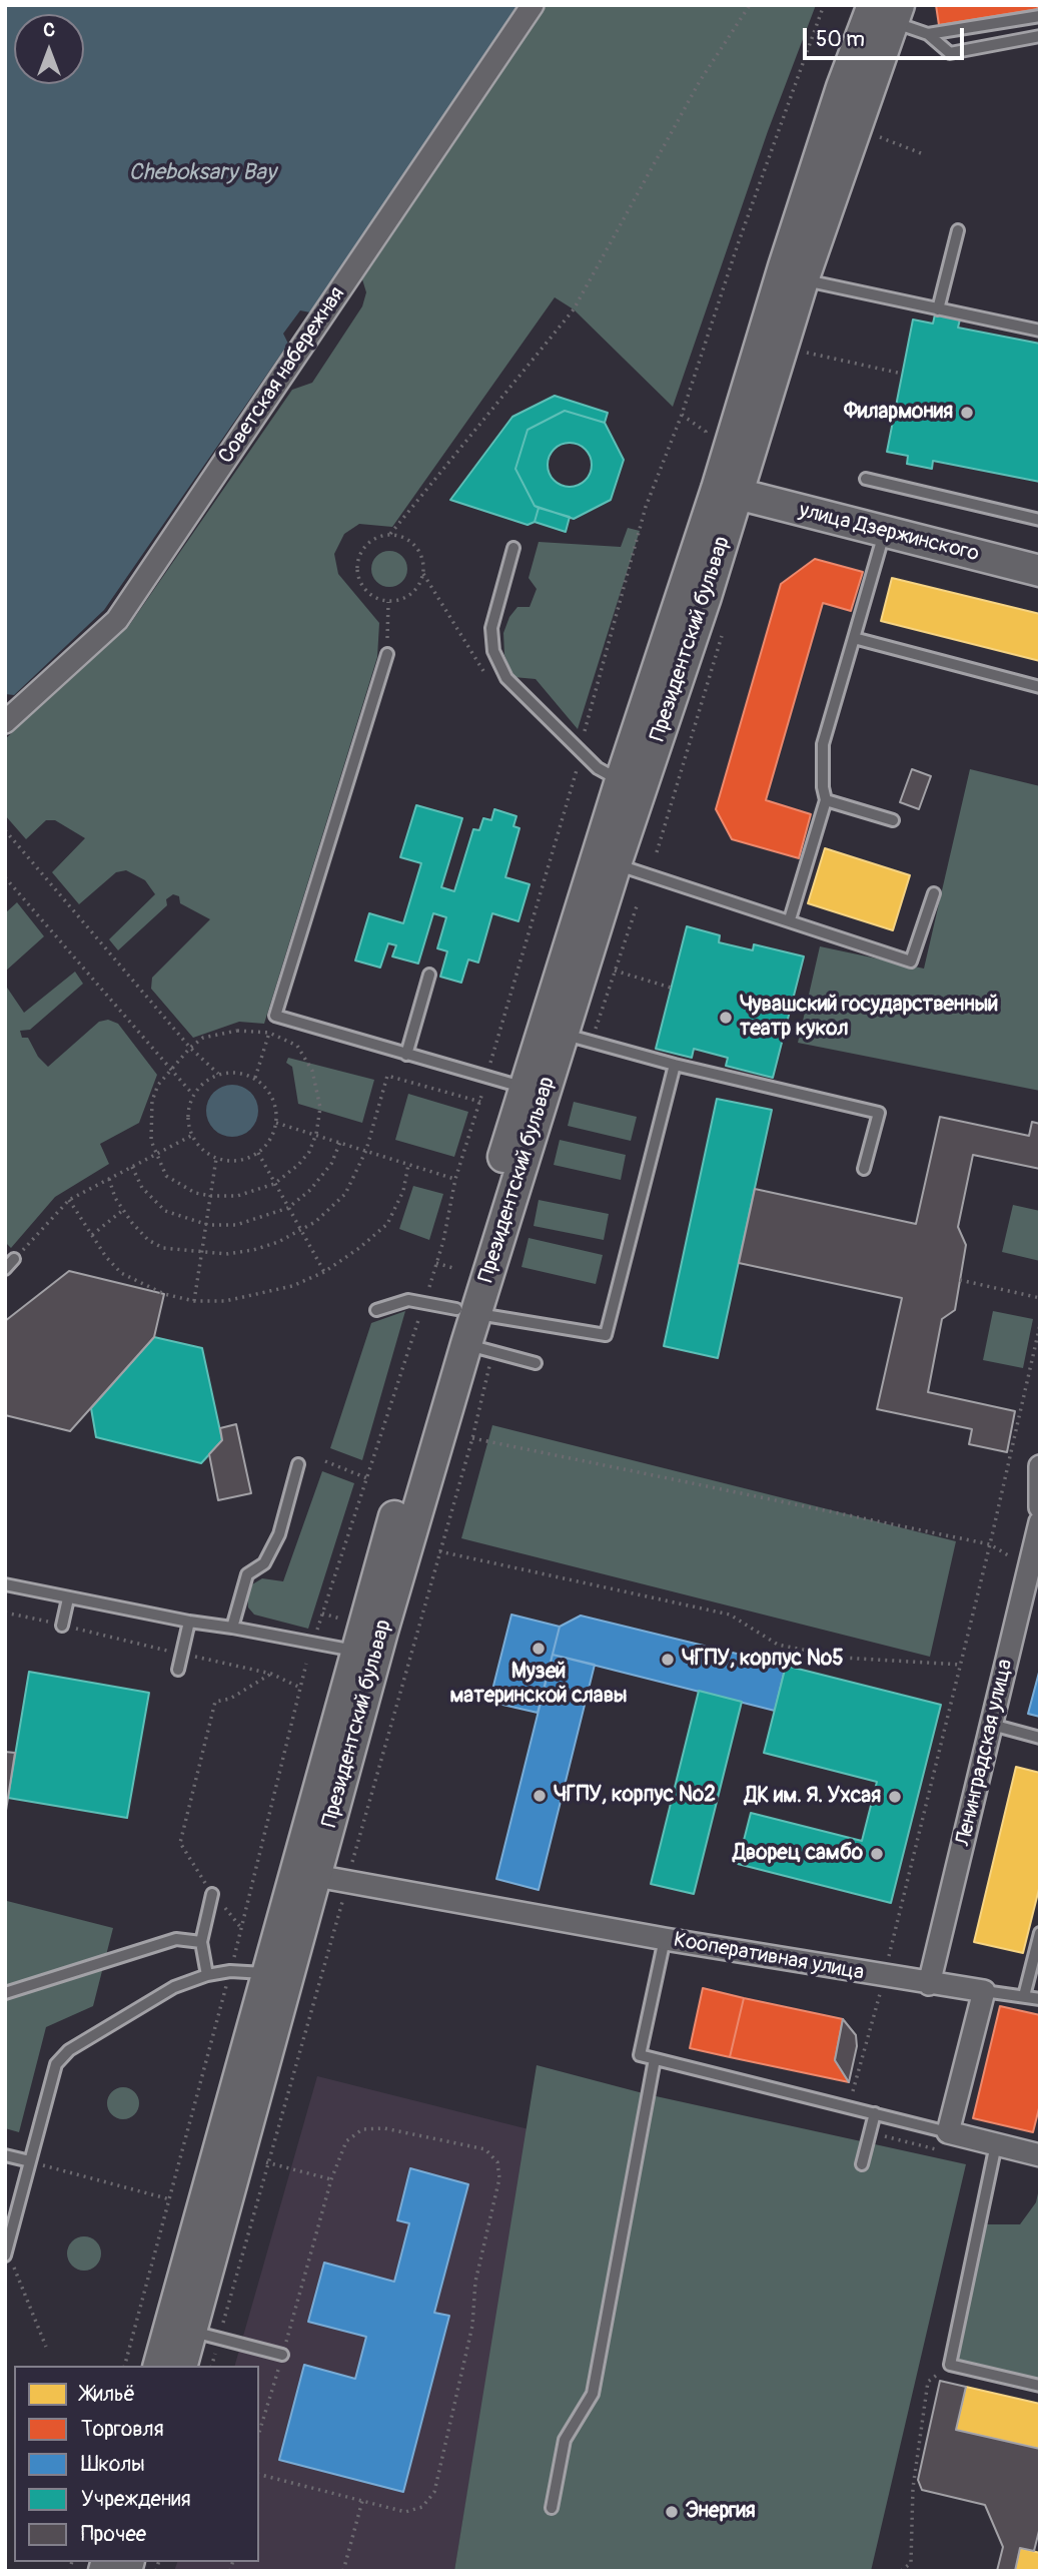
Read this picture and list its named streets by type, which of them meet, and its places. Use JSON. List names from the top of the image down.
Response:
{
  "streets": {
    "main road": ["улица Дзержинского", "Президентский бульвар"],
    "street": ["Советская набережная", "Ленинградская улица", "Кооперативная улица"]
  },
  "crossings": [
    ["улица Дзержинского", "Президентский бульвар"],
    ["Президентский бульвар", "Кооперативная улица"],
    ["Ленинградская улица", "Кооперативная улица"]
  ],
  "water": ["Cheboksary Bay"],
  "places": [
    "Филармония",
    "Чувашский государственный театр кукол",
    "Музей материнской славы",
    "ЧГПУ, корпус №5",
    "ЧГПУ, корпус №2",
    "ДК им. Я. Ухсая",
    "Дворец самбо",
    "Энергия"
  ],
  "legend": [
    "Жильё",
    "Торговля",
    "Школы",
    "Учреждения",
    "Прочее"
  ],
  "scale_bar": "50 m",
  "north": "top"
}
